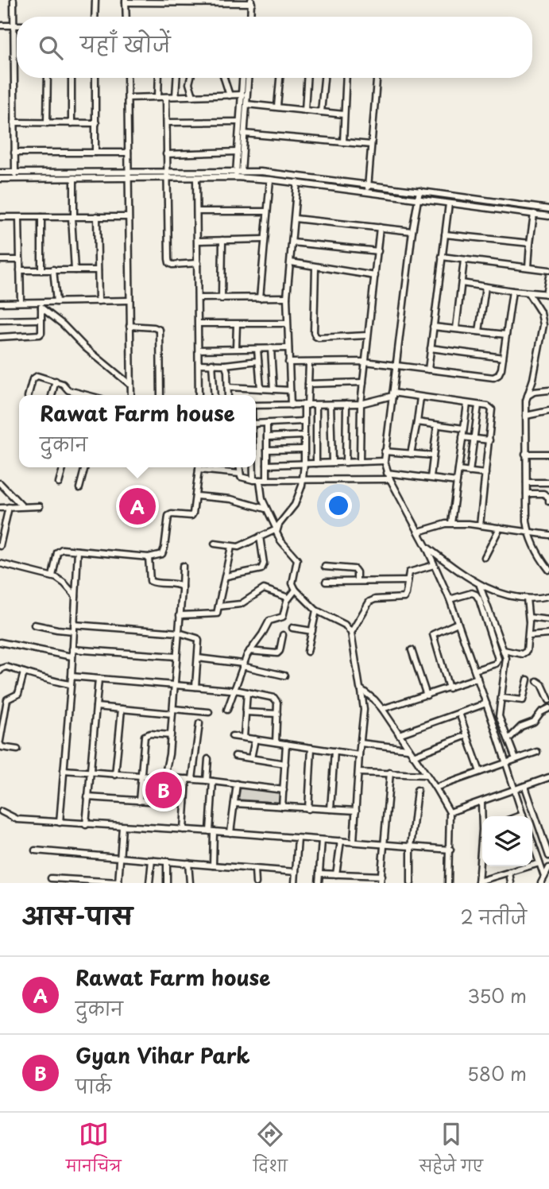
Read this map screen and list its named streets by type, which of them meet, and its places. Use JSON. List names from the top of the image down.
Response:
{
  "page": {
    "search": "यहाँ खोजें",
    "popup": ["Rawat Farm house", "दुकान"],
    "pins": ["A", "B"],
    "heading": ["आस-पास", "2 नतीजे"],
    "list": [
      {
        "mark": "A",
        "name": "Rawat Farm house",
        "note": "दुकान",
        "value": "350 m"
      },
      {
        "mark": "B",
        "name": "Gyan Vihar Park",
        "note": "पार्क",
        "value": "580 m"
      }
    ],
    "nav": ["मानचित्र", "दिशा", "सहेजे गए"]
  }
}
